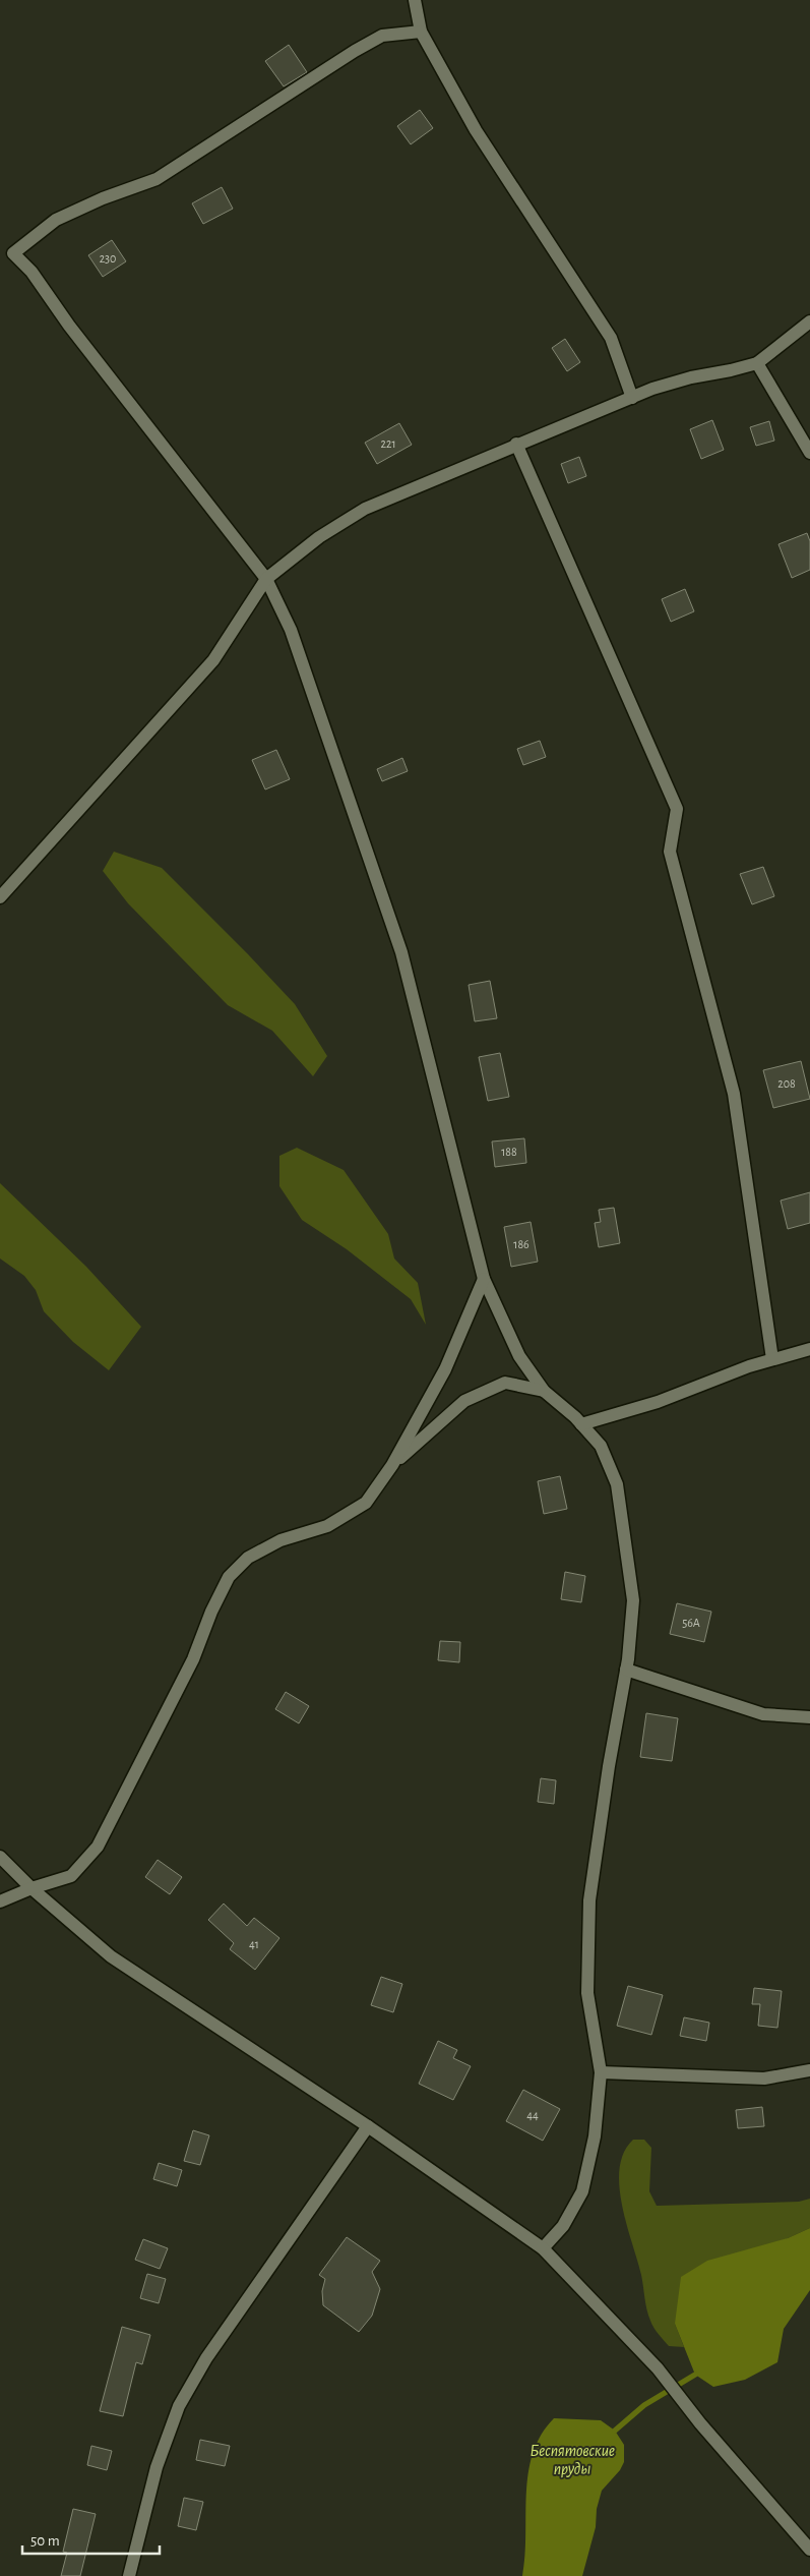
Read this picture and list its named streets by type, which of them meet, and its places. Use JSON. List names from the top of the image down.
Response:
{
  "water": ["Беспятовские пруды"],
  "house_numbers": [
    "230",
    "221",
    "208",
    "188",
    "186",
    "56А",
    "41",
    "44"
  ],
  "scale_bar": "50 m"
}
